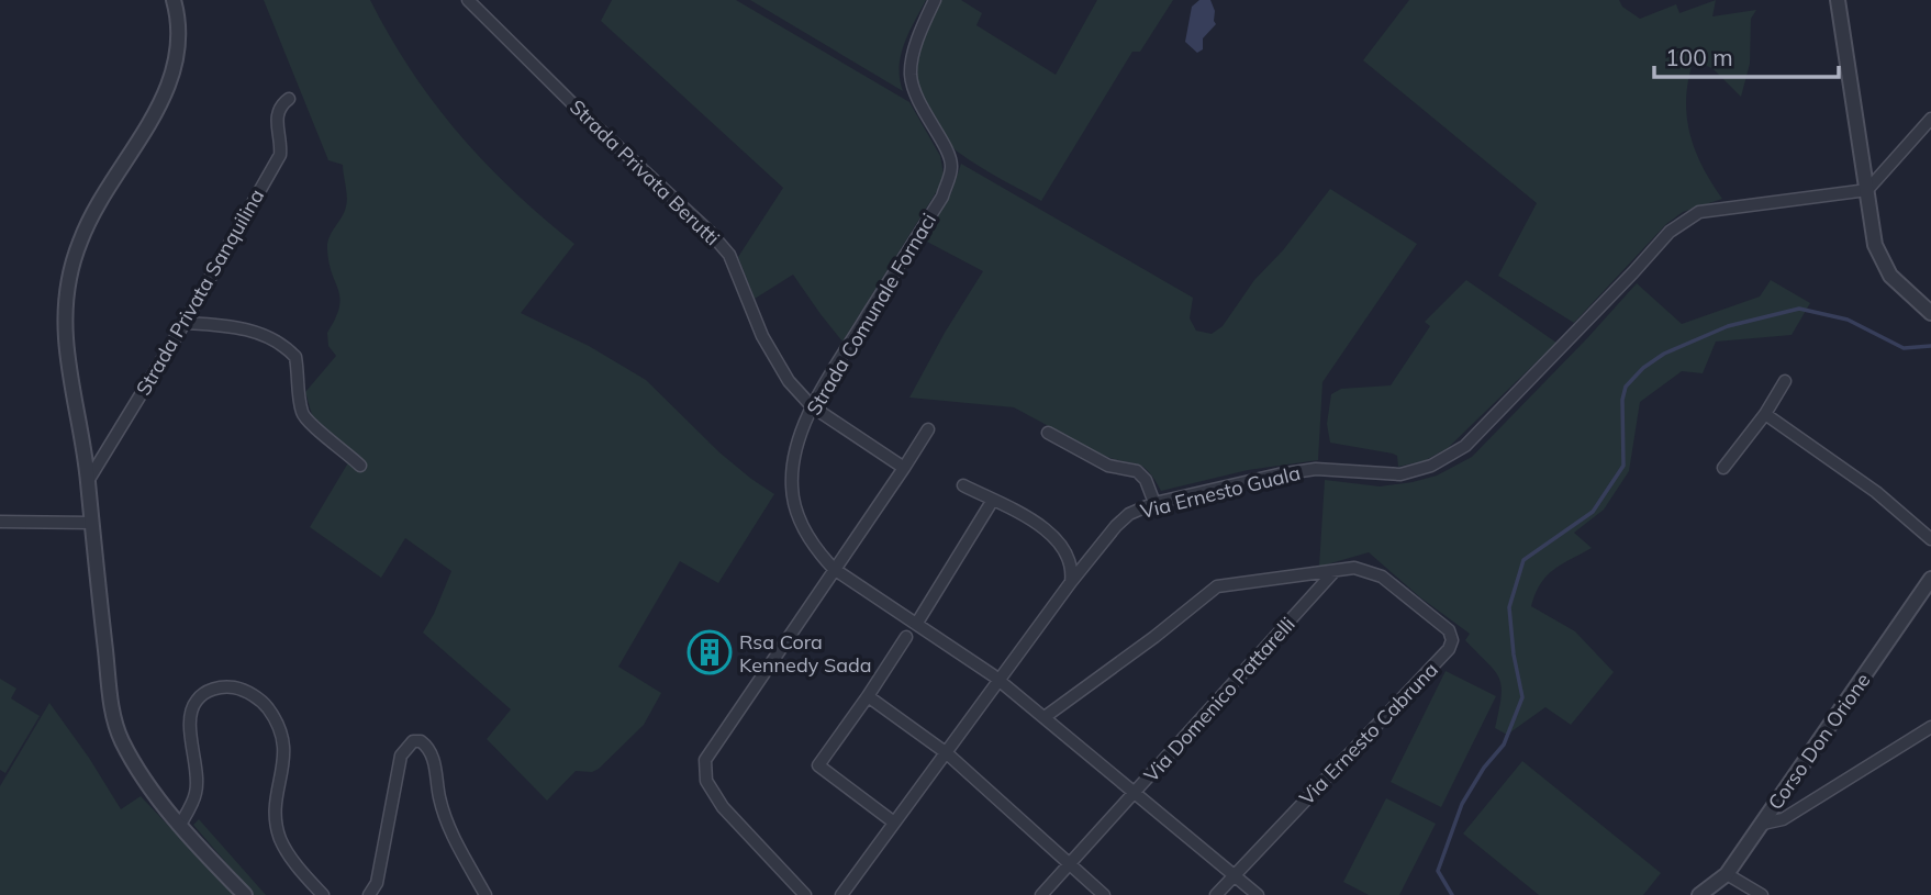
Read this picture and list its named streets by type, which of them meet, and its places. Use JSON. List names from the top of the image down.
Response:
{
  "streets": {
    "street": [
      "Strada Privata Berutti",
      "Strada Privata Sanquilina",
      "Strada Comunale Fornaci",
      "Via Ernesto Guala",
      "Via Domenico Pattarelli",
      "Via Ernesto Cabruna",
      "Corso Don Orione"
    ]
  },
  "crossings": [
    ["Strada Privata Berutti", "Strada Comunale Fornaci"],
    ["Strada Comunale Fornaci", "Via Ernesto Guala"],
    ["Strada Comunale Fornaci", "Via Domenico Pattarelli"],
    ["Strada Comunale Fornaci", "Via Ernesto Cabruna"],
    ["Via Domenico Pattarelli", "Via Ernesto Cabruna"]
  ],
  "places": {
    "building": ["Rsa Cora Kennedy Sada"]
  },
  "scale_bar": "100 m"
}
